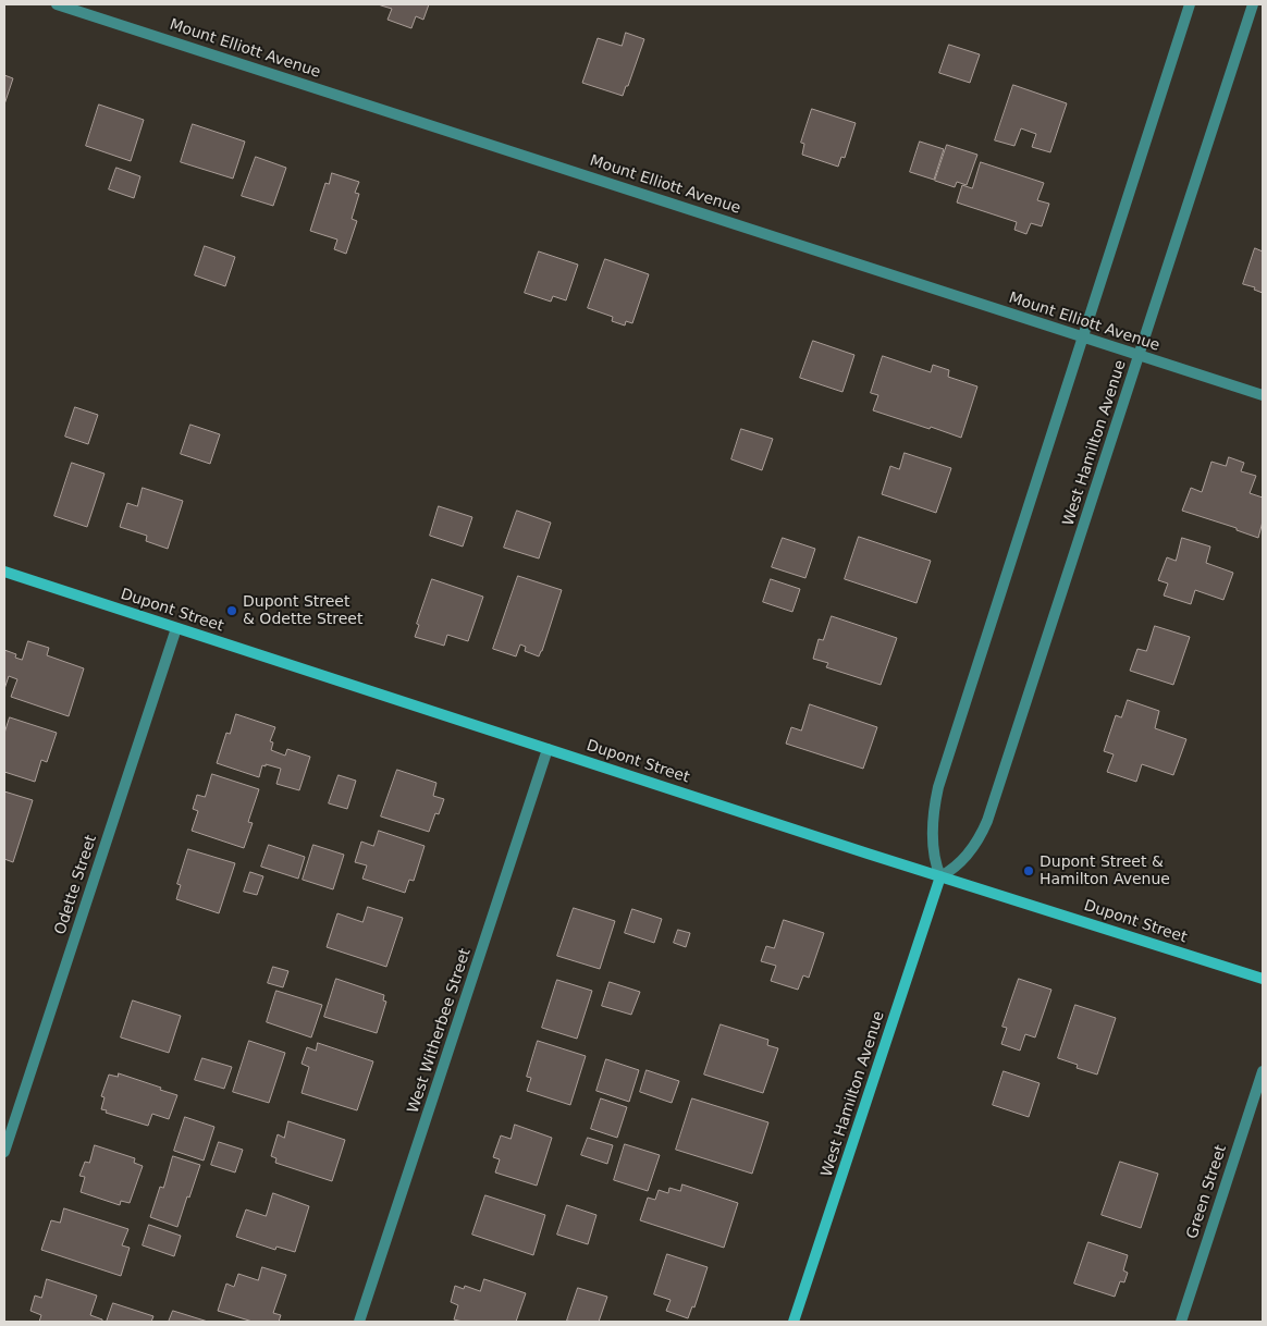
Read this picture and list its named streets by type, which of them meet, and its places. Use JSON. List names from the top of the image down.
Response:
{
  "streets": {
    "street": [
      "Mount Elliott Avenue",
      "West Hamilton Avenue",
      "Dupont Street",
      "Odette Street",
      "West Witherbee Street",
      "Green Street"
    ]
  },
  "crossings": [
    ["Mount Elliott Avenue", "West Hamilton Avenue"],
    ["West Hamilton Avenue", "Dupont Street"],
    ["Dupont Street", "Odette Street"],
    ["Dupont Street", "West Witherbee Street"]
  ],
  "places": ["Dupont Street & Odette Street", "Dupont Street & Hamilton Avenue"]
}
